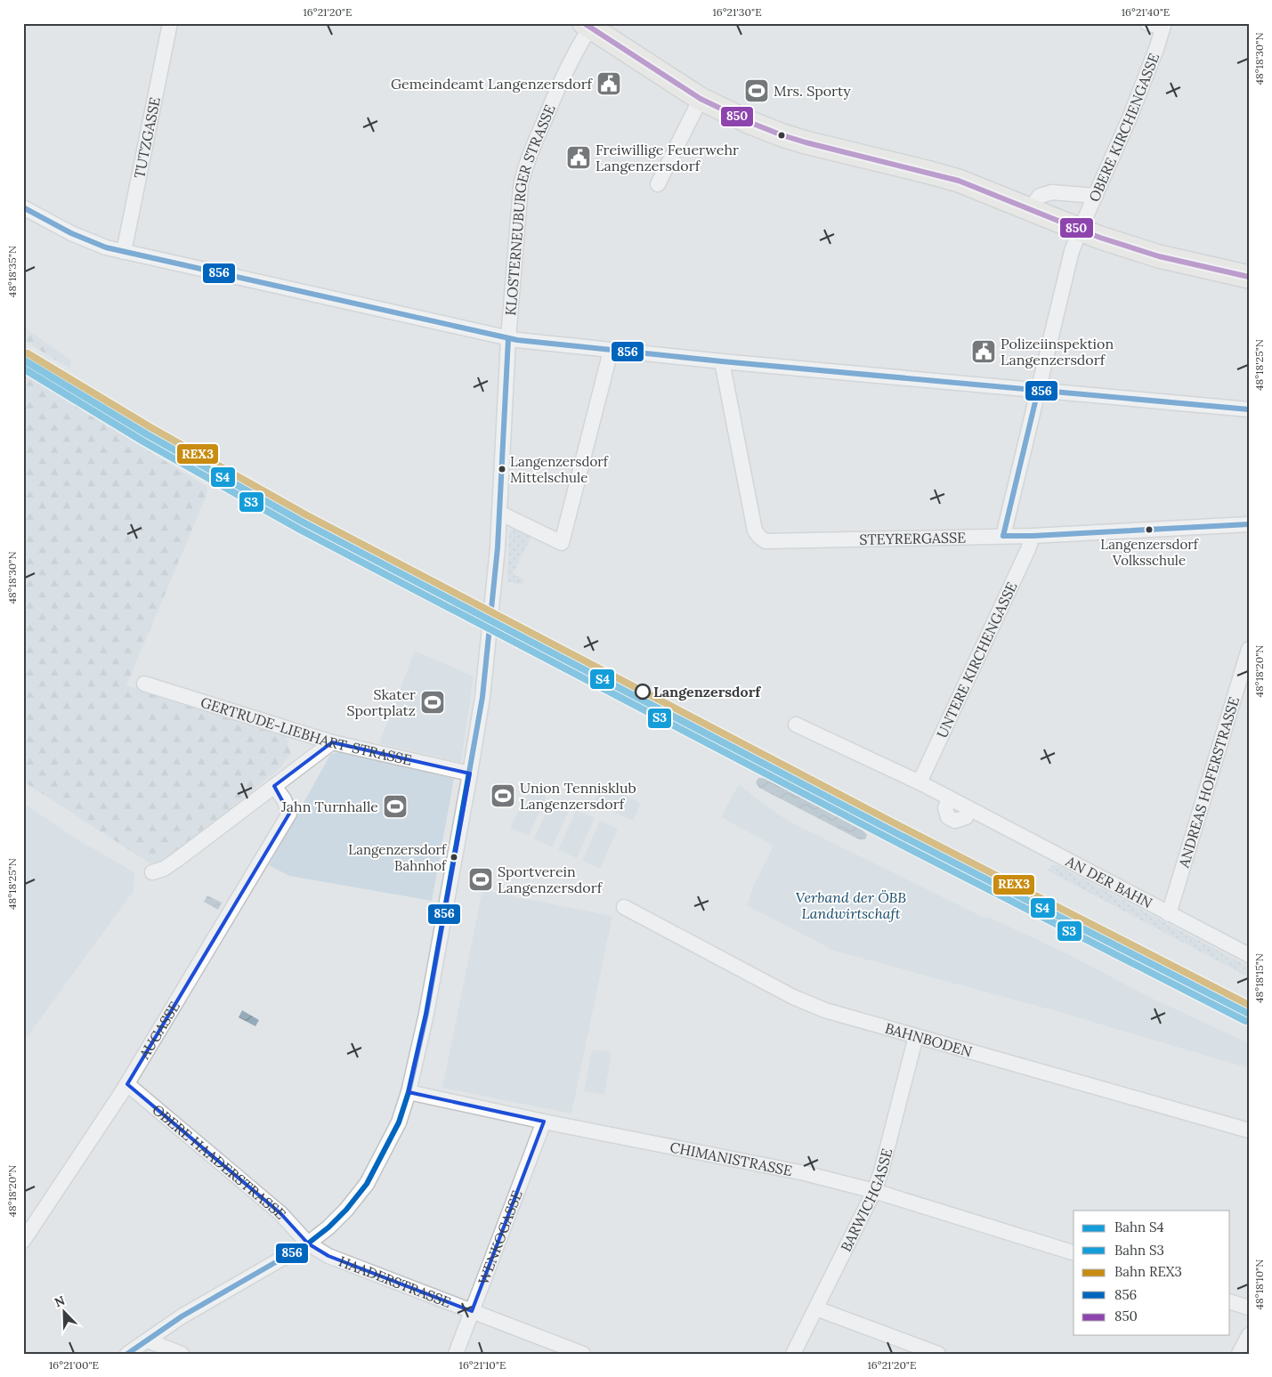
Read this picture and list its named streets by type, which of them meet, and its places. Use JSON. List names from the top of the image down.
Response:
{
  "streets": {
    "street": [
      "OBERE KIRCHENGASSE",
      "TUTZGASSE",
      "KLOSTERNEUBURGER STRASSE",
      "STEYRERGASSE",
      "UNTERE KIRCHENGASSE",
      "GERTRUDE-LIEBHART-STRASSE",
      "ANDREAS HOFERSTRASSE",
      "AN DER BAHN",
      "AUGASSE",
      "BAHNBODEN",
      "CHIMANISTRASSE",
      "OBERE HAADERSTRASSE",
      "BARWICHGASSE",
      "WENKOGASSE",
      "HAADERSTRASSE"
    ]
  },
  "crossings": [
    ["KLOSTERNEUBURGER STRASSE", "GERTRUDE-LIEBHART-STRASSE"],
    ["KLOSTERNEUBURGER STRASSE", "CHIMANISTRASSE"],
    ["KLOSTERNEUBURGER STRASSE", "OBERE HAADERSTRASSE"],
    ["KLOSTERNEUBURGER STRASSE", "HAADERSTRASSE"],
    ["STEYRERGASSE", "UNTERE KIRCHENGASSE"],
    ["UNTERE KIRCHENGASSE", "AN DER BAHN"],
    ["ANDREAS HOFERSTRASSE", "AN DER BAHN"],
    ["AUGASSE", "OBERE HAADERSTRASSE"],
    ["BAHNBODEN", "BARWICHGASSE"],
    ["CHIMANISTRASSE", "BARWICHGASSE"],
    ["CHIMANISTRASSE", "WENKOGASSE"],
    ["OBERE HAADERSTRASSE", "HAADERSTRASSE"],
    ["WENKOGASSE", "HAADERSTRASSE"]
  ],
  "parks": ["Verband der ÖBB Landwirtschaft"],
  "places": {
    "public building": ["Gemeindeamt Langenzersdorf", "Freiwillige Feuerwehr Langenzersdorf", "Polizeiinspektion Langenzersdorf"],
    "sports": [
      "Mrs. Sporty",
      "Skater Sportplatz",
      "Union Tennisklub Langenzersdorf",
      "Jahn Turnhalle",
      "Sportverein Langenzersdorf"
    ],
    "other": [
      "Langenzersdorf Mittelschule",
      "Langenzersdorf Volksschule",
      "Langenzersdorf",
      "Langenzersdorf Bahnhof"
    ]
  },
  "lines": [
    "transit line 850",
    "transit line 856",
    "rail line REX3",
    "rail line S4",
    "rail line S3"
  ],
  "legend": [
    "Bahn S4",
    "Bahn S3",
    "Bahn REX3",
    "856",
    "850"
  ],
  "north": "top left",
  "coordinates": [
    "16°21'20\"E",
    "16°21'30\"E",
    "16°21'40\"E",
    "48°18'30\"N",
    "48°18'35\"N",
    "48°18'25\"N",
    "48°18'20\"N",
    "48°18'15\"N",
    "48°18'10\"N",
    "16°21'00\"E",
    "16°21'10\"E"
  ]
}
